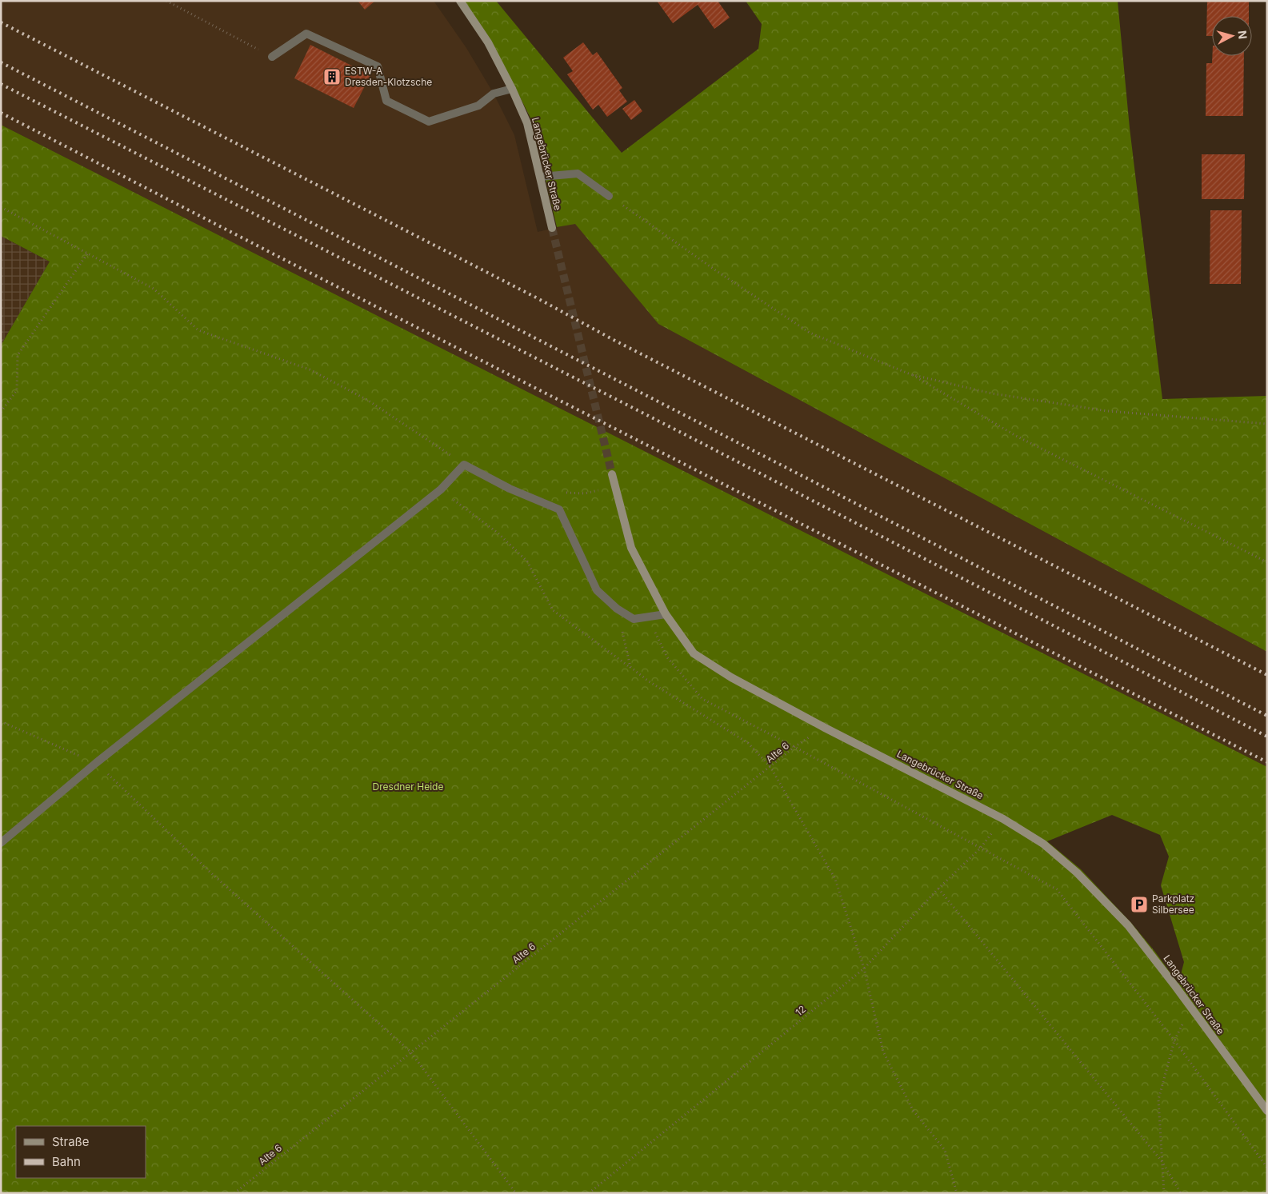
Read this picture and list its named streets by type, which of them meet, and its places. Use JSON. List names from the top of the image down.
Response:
{
  "streets": {
    "main road": ["Langebrücker Straße"],
    "path": ["Alte 6", "12"]
  },
  "crossings": [
    ["Langebrücker Straße", "Alte 6"],
    ["Langebrücker Straße", "12"]
  ],
  "parks": ["Dresdner Heide"],
  "places": {
    "building": ["ESTW-A Dresden-Klotzsche"],
    "parking": ["Parkplatz Silbersee"]
  },
  "legend": ["Straße", "Bahn"],
  "north": "right"
}
